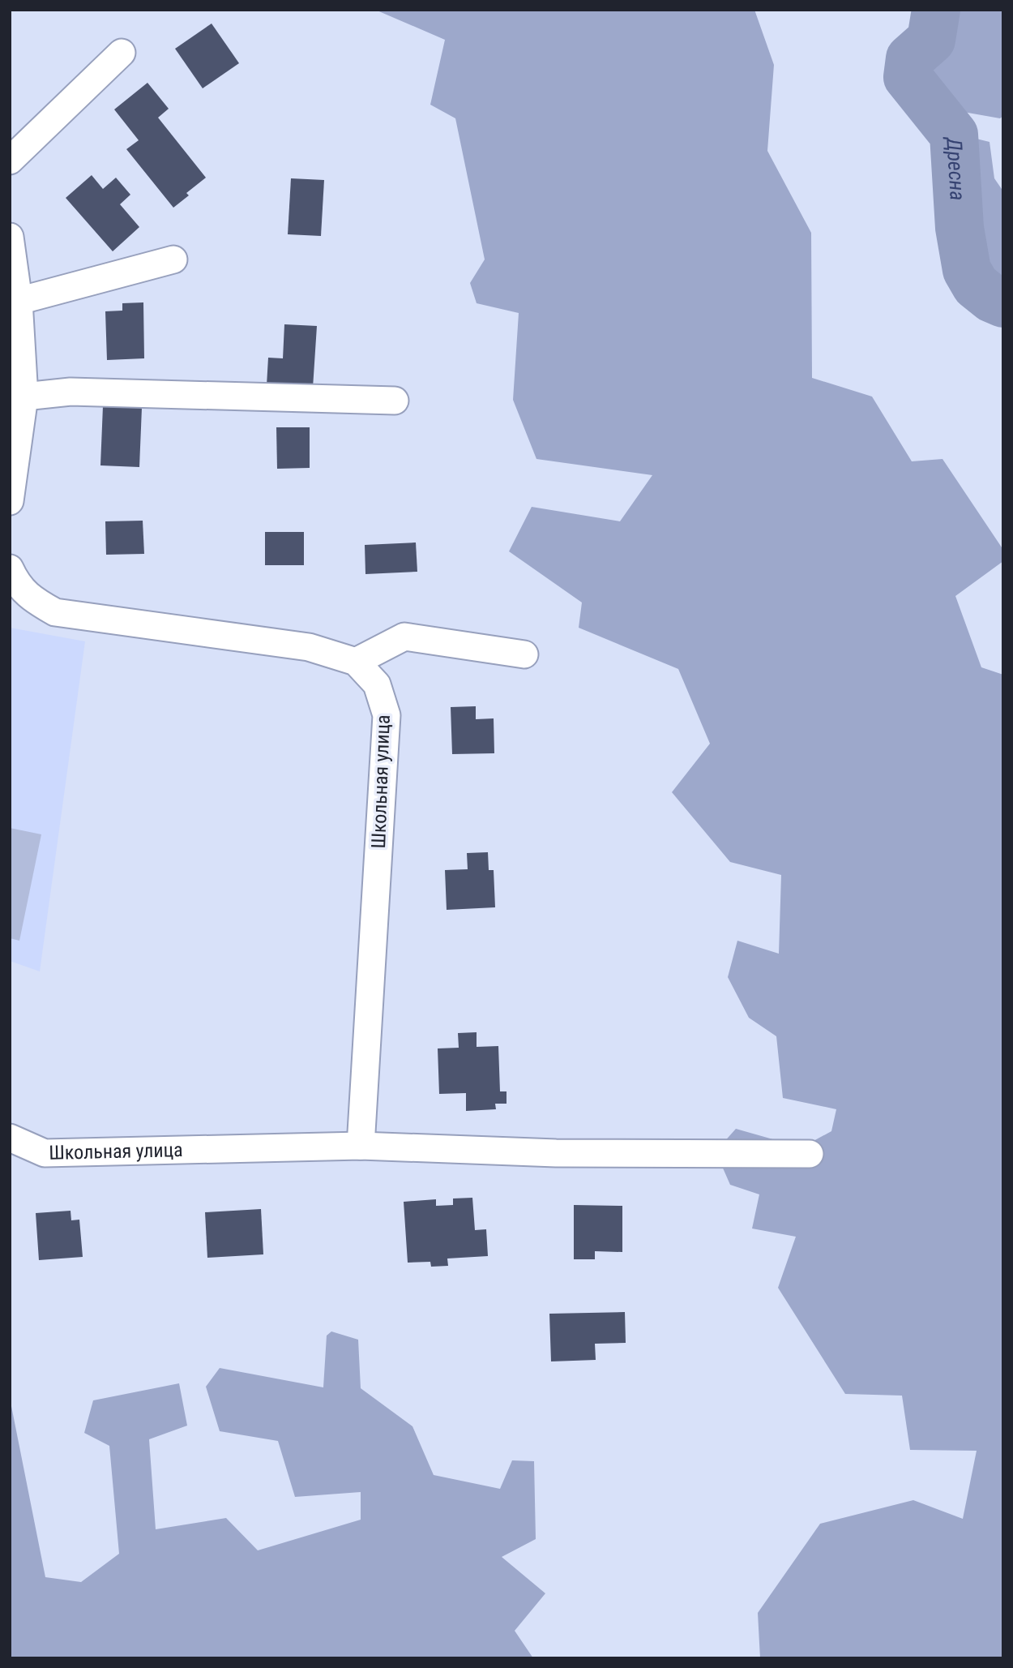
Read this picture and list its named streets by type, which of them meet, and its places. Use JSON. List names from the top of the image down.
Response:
{
  "streets": {
    "street": ["Школьная улица"]
  },
  "water": ["Дресна"]
}
